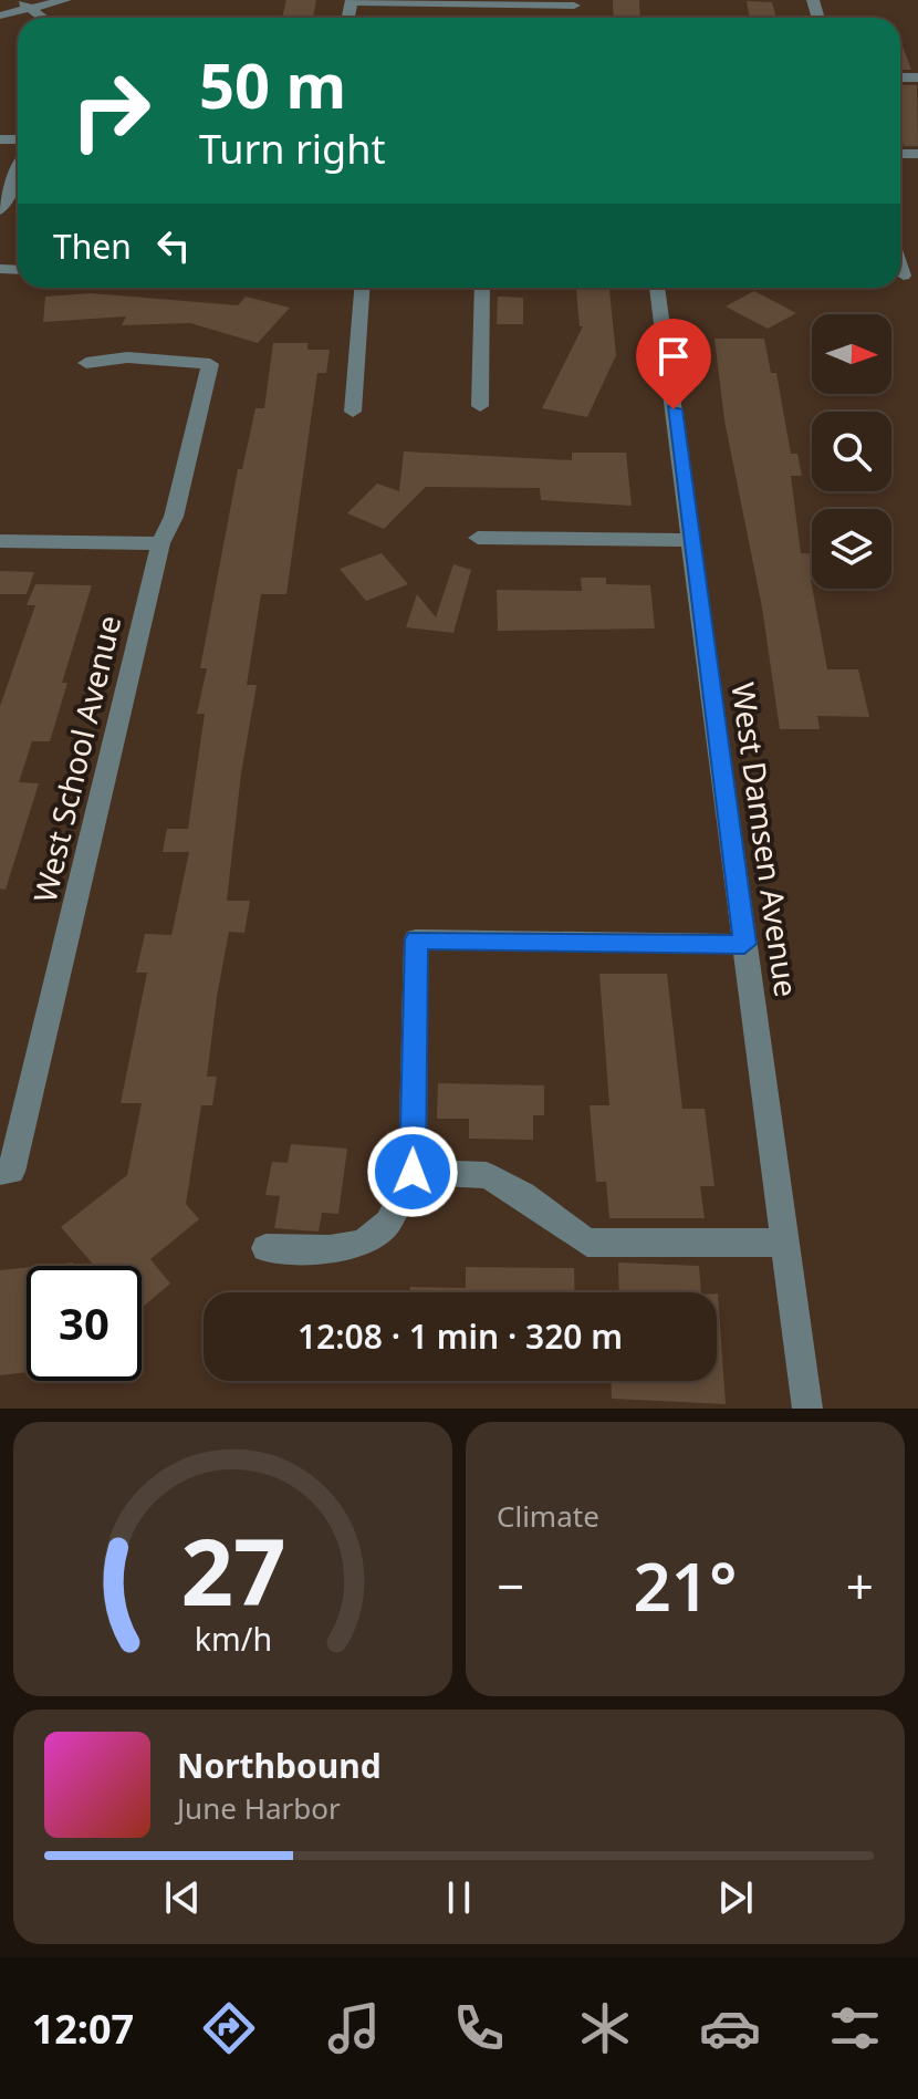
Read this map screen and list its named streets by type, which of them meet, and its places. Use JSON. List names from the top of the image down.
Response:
{
  "streets": {
    "street": ["West School Avenue", "West Damsen Avenue"]
  },
  "north": "right",
  "page": {
    "turn": ["50 m", "Turn right"],
    "then": "Then",
    "limit": "30",
    "trip": "12:08 · 1 min · 320 m",
    "tile": "Climate",
    "heat": ["−", "21°", "+"],
    "song": ["Northbound", "June Harbor"],
    "tabs": "12:07",
    "gauge": ["27", "km/h"]
  }
}
